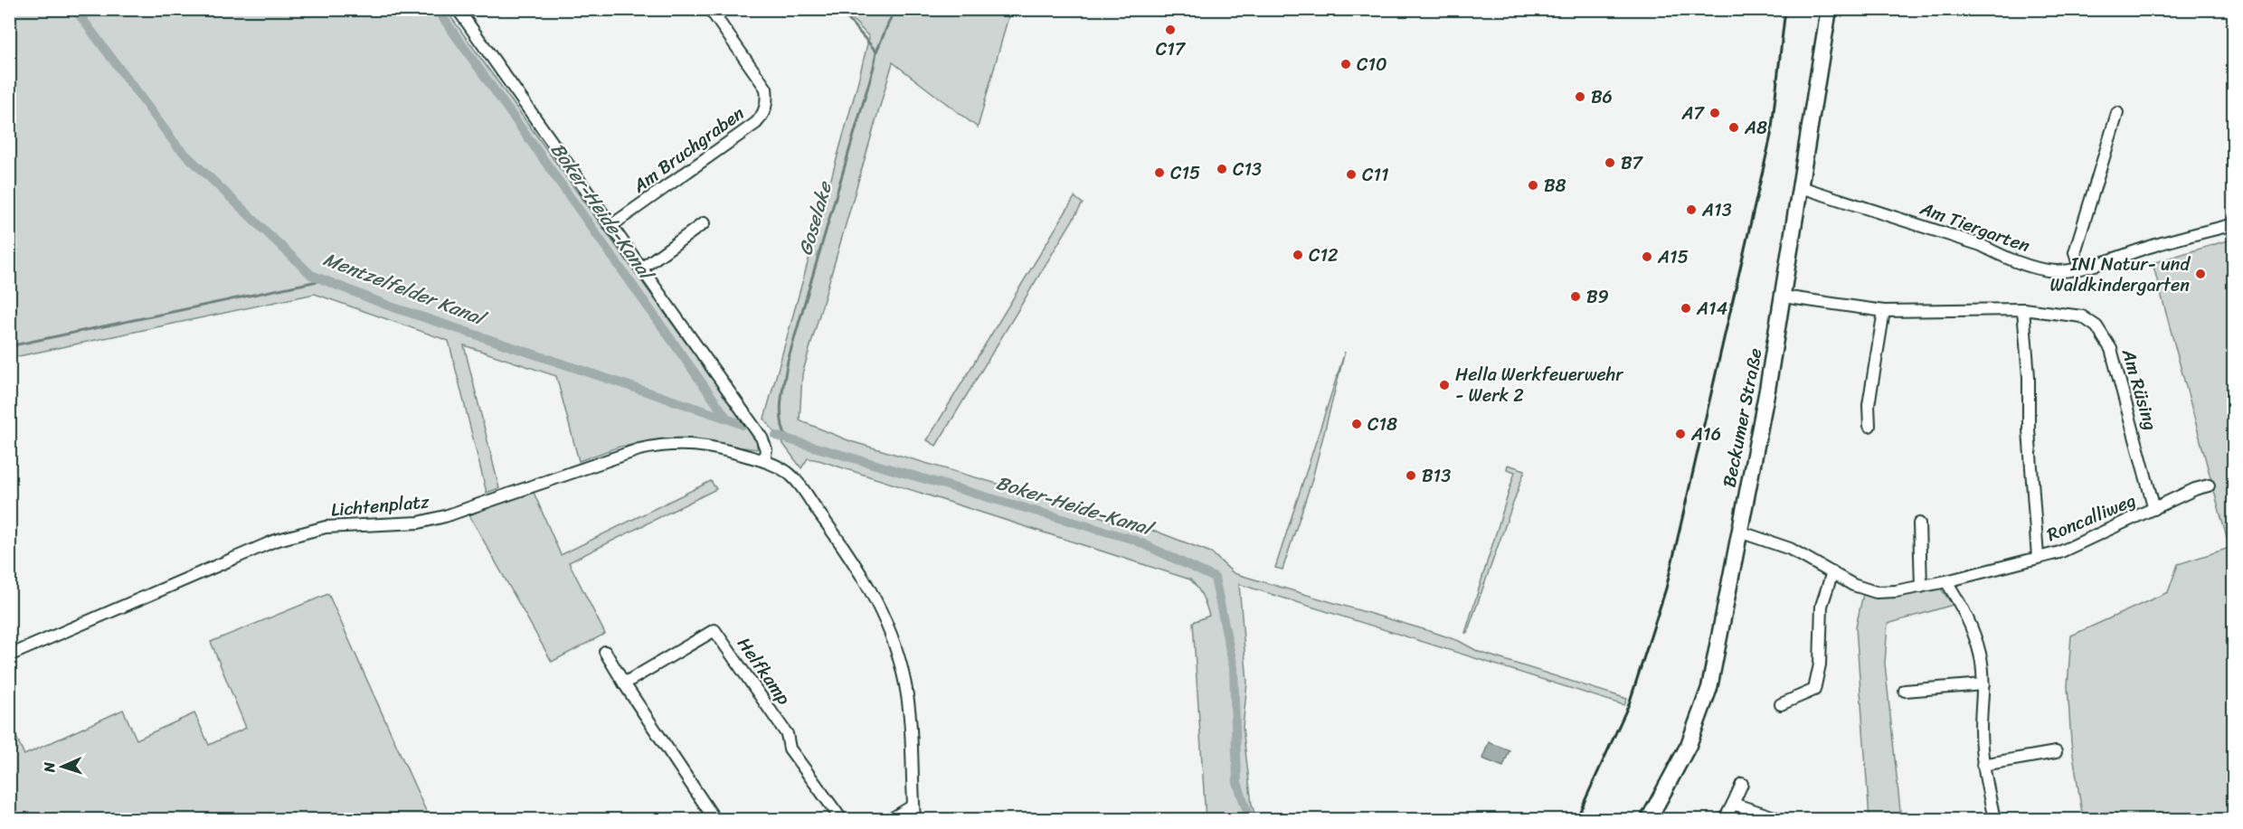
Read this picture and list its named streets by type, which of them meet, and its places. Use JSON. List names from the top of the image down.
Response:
{
  "streets": {
    "main road": ["Beckumer Straße"],
    "street": [
      "Am Bruchgraben",
      "Am Tiergarten",
      "Am Rüsing",
      "Lichtenplatz",
      "Roncalliweg",
      "Helfkamp"
    ]
  },
  "crossings": [
    ["Am Tiergarten", "Beckumer Straße"],
    ["Am Rüsing", "Beckumer Straße"],
    ["Am Rüsing", "Roncalliweg"],
    ["Beckumer Straße", "Roncalliweg"]
  ],
  "water": ["Boker-Heide-Kanal", "Goselake", "Mentzelfelder Kanal"],
  "places": [
    "C17",
    "C10",
    "B6",
    "A7",
    "A8",
    "B7",
    "C13",
    "C15",
    "C11",
    "B8",
    "A13",
    "C12",
    "A15",
    "INI Natur- und Waldkindergarten",
    "B9",
    "A14",
    "Hella Werkfeuerwehr - Werk 2",
    "C18",
    "A16",
    "B13"
  ],
  "north": "left"
}
